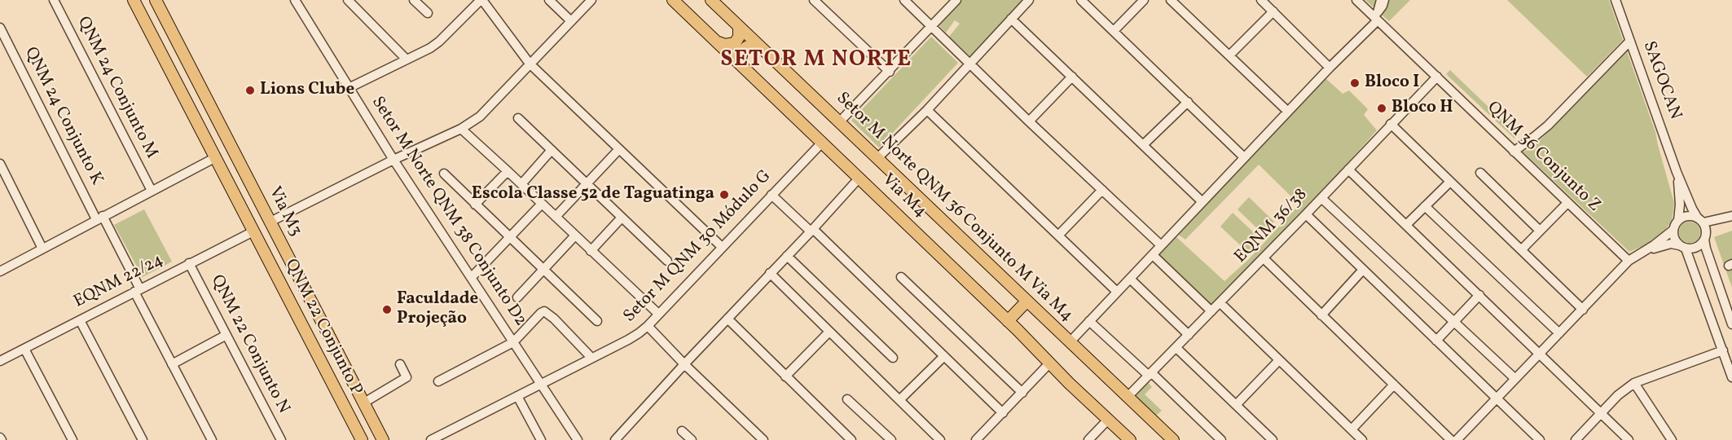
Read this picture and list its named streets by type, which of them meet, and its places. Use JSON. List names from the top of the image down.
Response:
{
  "streets": {
    "main road": [
      "Via M4",
      "Setor M Norte QNM 36 Conjunto M Via M4",
      "Via M3",
      "QNM 22 Conjunto P"
    ],
    "street": [
      "SAGOCAN",
      "QNM 24 Conjunto M",
      "QNM 24 Conjunto K",
      "QNM 36 Conjunto Z",
      "Setor M Norte QNM 38 Conjunto D2",
      "EQNM 36/38",
      "Setor M QNM 30 Módulo G",
      "EQNM 22/24",
      "QNM 22 Conjunto N"
    ]
  },
  "crossings": [
    ["QNM 24 Conjunto K", "EQNM 22/24"],
    ["QNM 36 Conjunto Z", "EQNM 36/38"],
    ["Via M4", "Setor M QNM 30 Módulo G"],
    ["Setor M Norte QNM 36 Conjunto M Via M4", "EQNM 36/38"],
    ["Setor M Norte QNM 38 Conjunto D2", "Setor M QNM 30 Módulo G"],
    ["EQNM 22/24", "QNM 22 Conjunto P"],
    ["EQNM 22/24", "QNM 22 Conjunto N"]
  ],
  "districts": ["SETOR M NORTE"],
  "places": [
    "Bloco I",
    "Lions Clube",
    "Bloco H",
    "Escola Classe 52 de Taguatinga",
    "Faculdade Projeção"
  ]
}
